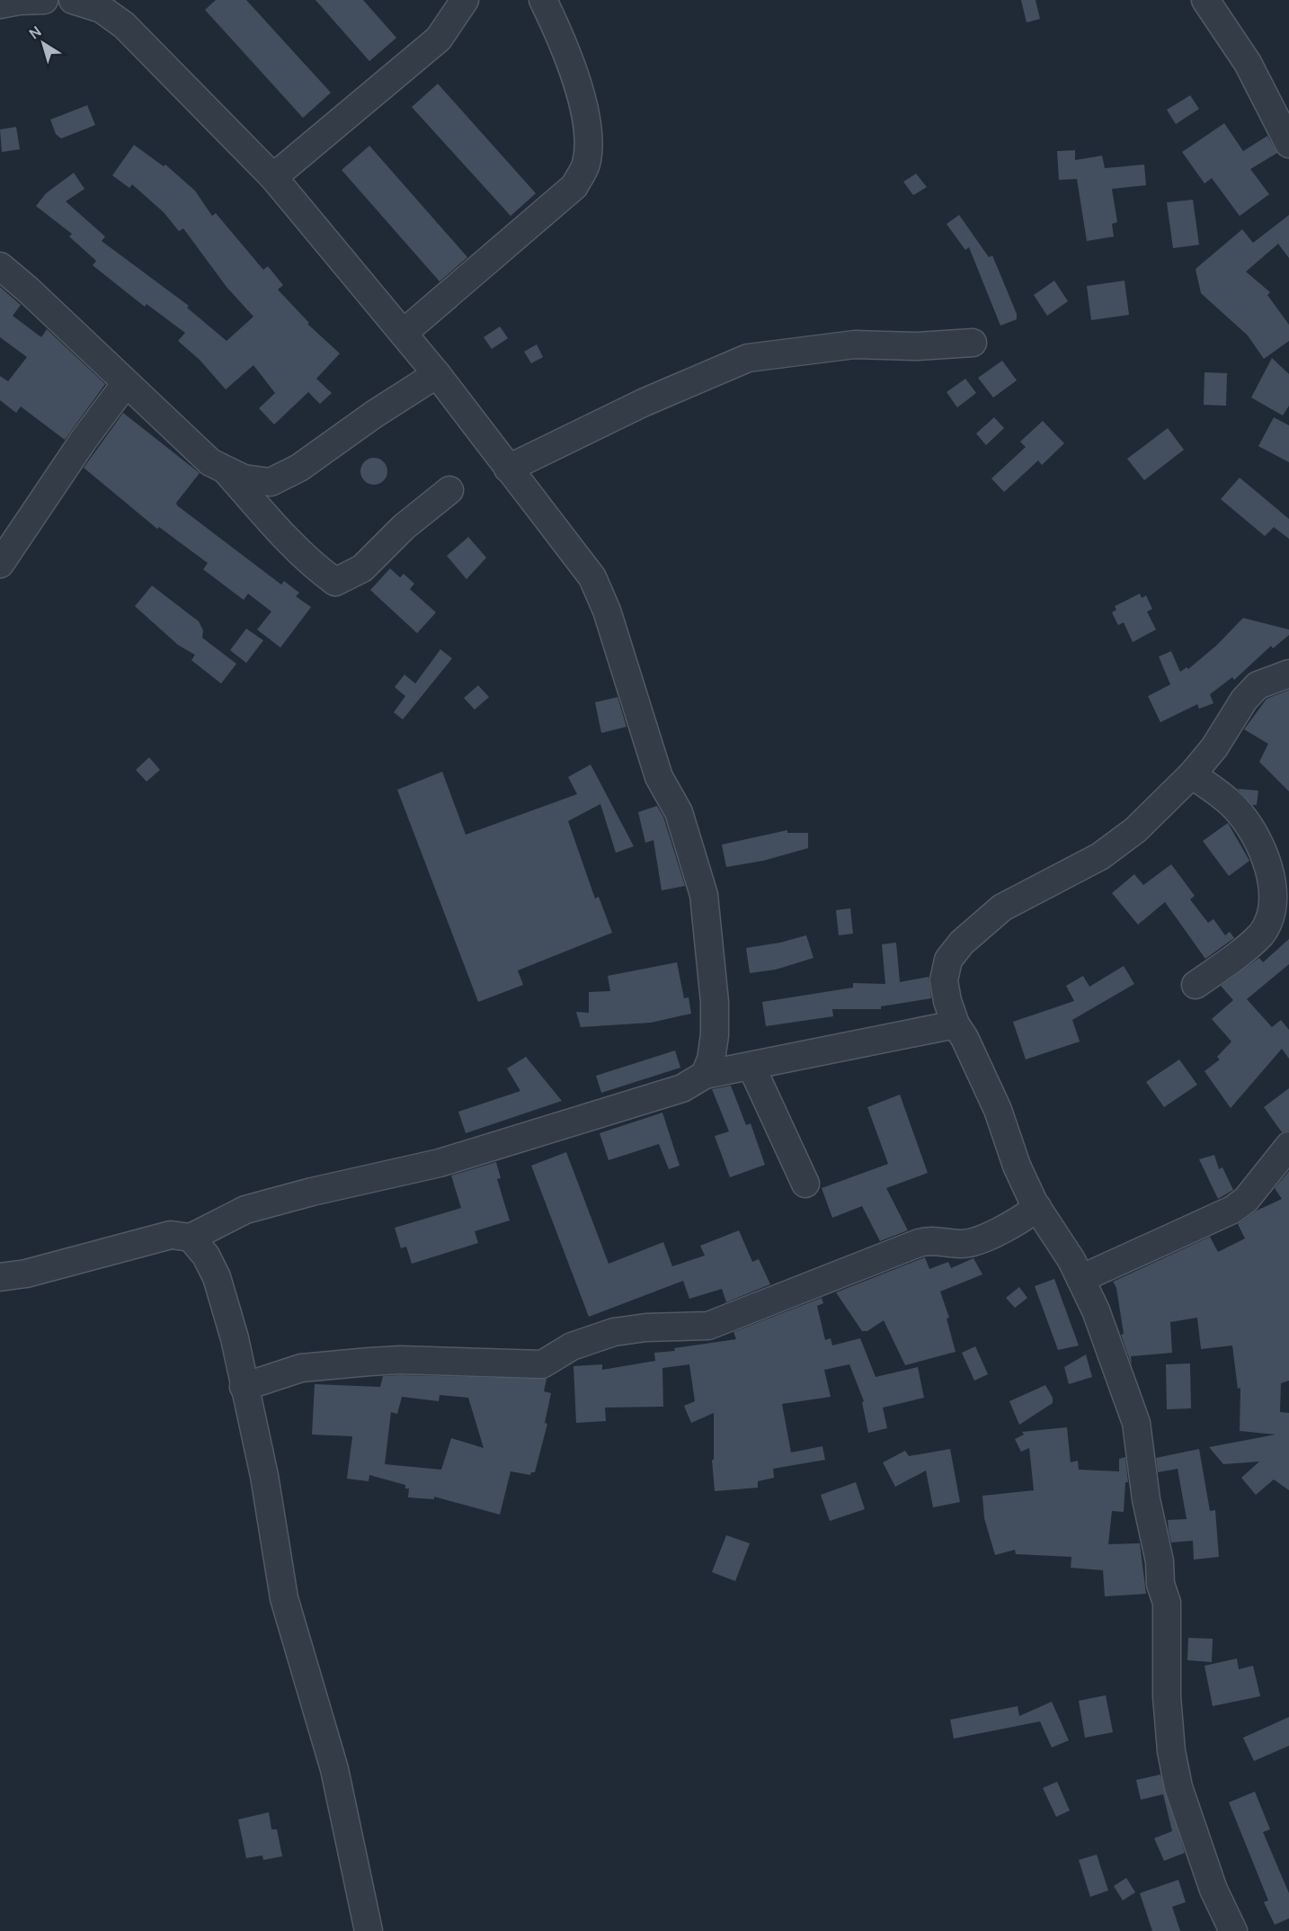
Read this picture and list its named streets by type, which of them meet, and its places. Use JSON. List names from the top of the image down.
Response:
{
  "north": "top left"
}
